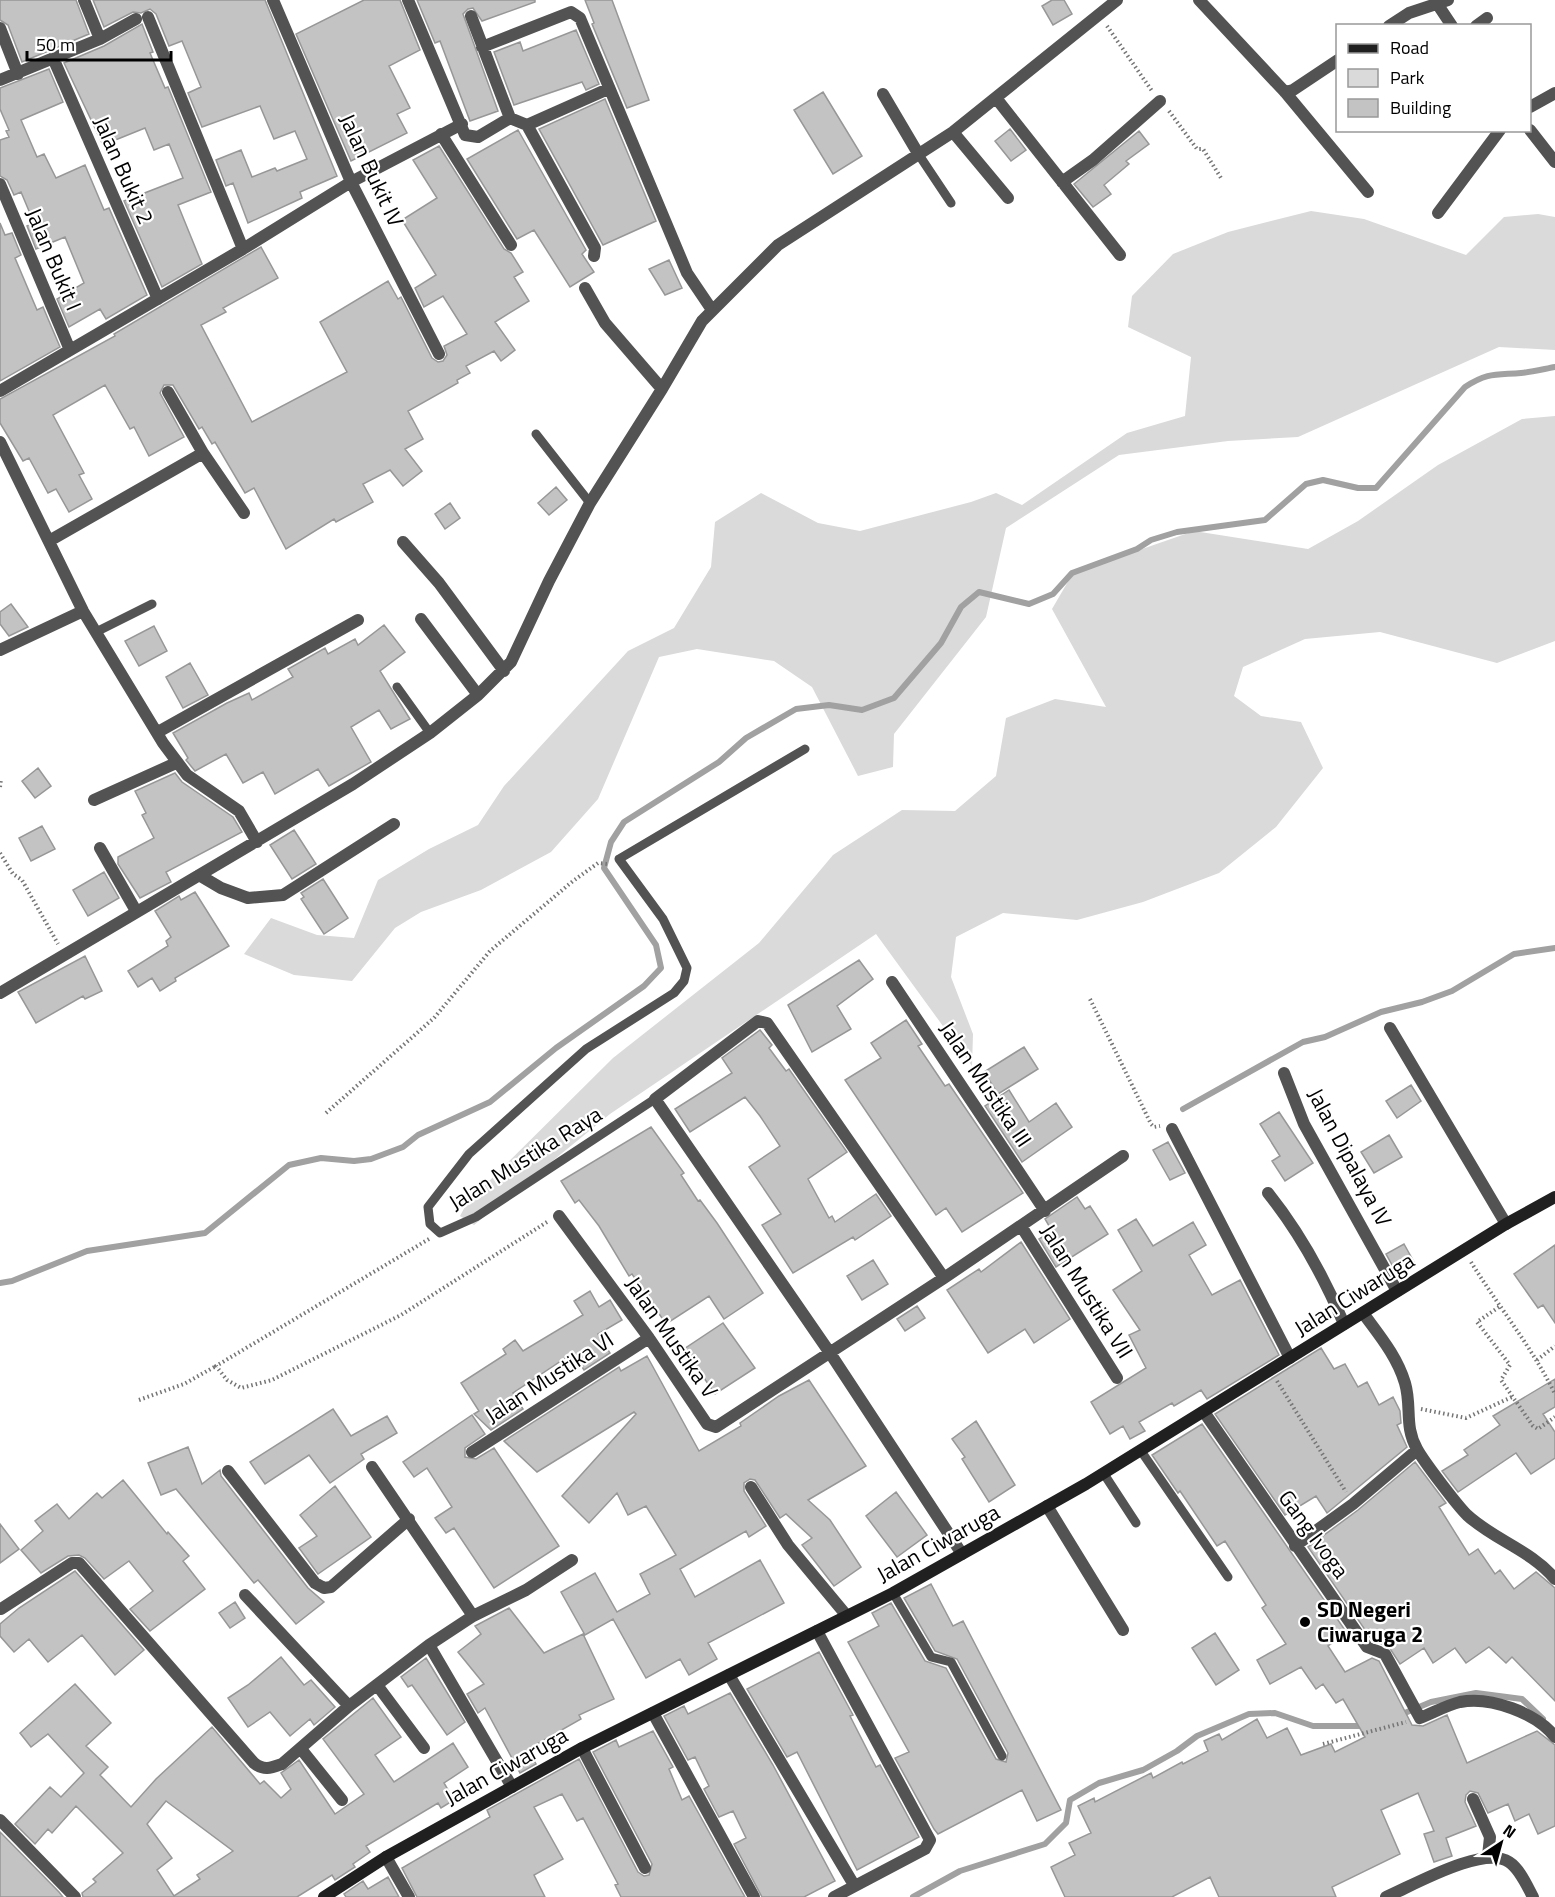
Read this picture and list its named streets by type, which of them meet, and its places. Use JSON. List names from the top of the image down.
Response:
{
  "streets": {
    "street": [
      "Jalan Bukit 2",
      "Jalan Bukit IV",
      "Jalan Bukit I",
      "Jalan Mustika III",
      "Jalan Dipalaya IV",
      "Jalan Mustika VII",
      "Jalan Ciwaruga",
      "Jalan Mustika V",
      "Jalan Mustika VI",
      "Gang Ivoga"
    ],
    "lane": ["Jalan Mustika Raya"]
  },
  "crossings": [
    ["Jalan Dipalaya IV", "Jalan Ciwaruga"],
    ["Jalan Ciwaruga", "Gang Ivoga"],
    ["Jalan Mustika V", "Jalan Mustika VI"]
  ],
  "places": ["SD Negeri Ciwaruga 2"],
  "legend": ["Road", "Park", "Building"],
  "scale_bar": "50 m",
  "north": "top right"
}
